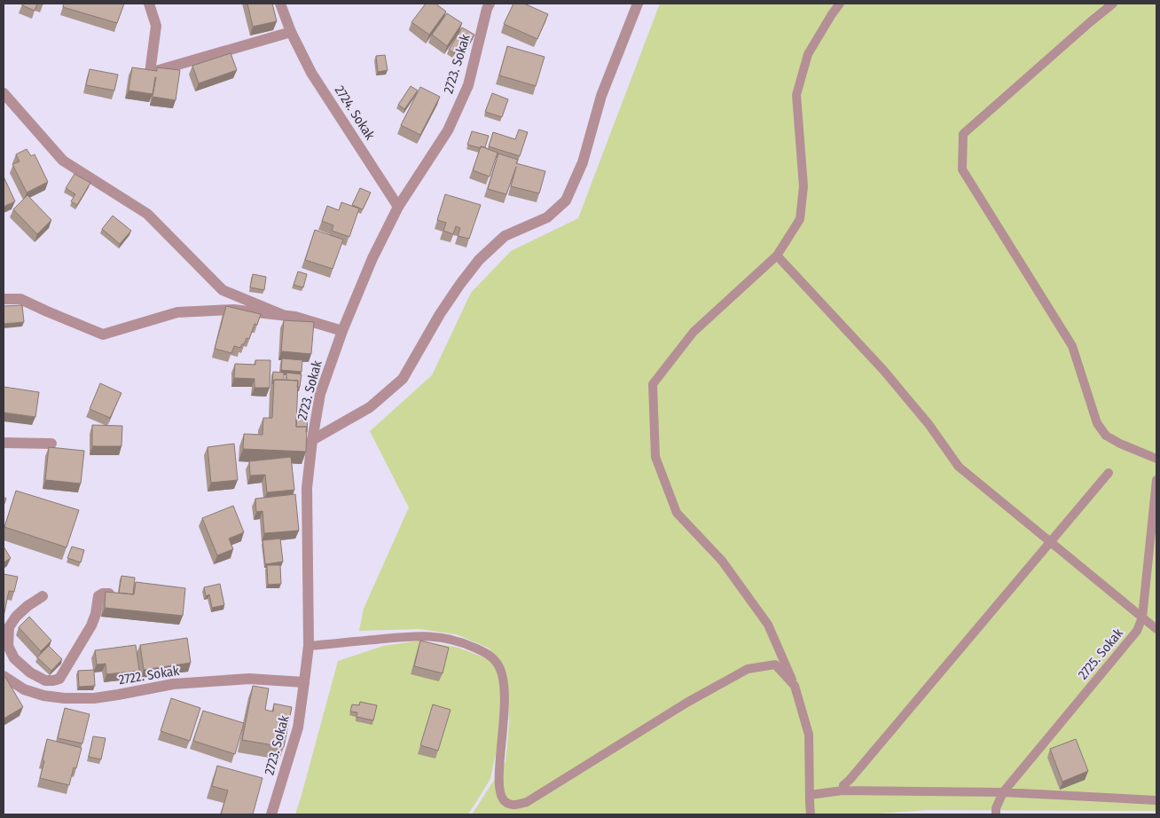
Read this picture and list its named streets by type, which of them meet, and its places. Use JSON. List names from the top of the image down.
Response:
{
  "streets": {
    "street": ["2723. Sokak", "2724. Sokak", "2722. Sokak"],
    "lane": ["2725. Sokak"]
  },
  "crossings": [
    ["2723. Sokak", "2724. Sokak"],
    ["2723. Sokak", "2722. Sokak"]
  ]
}
